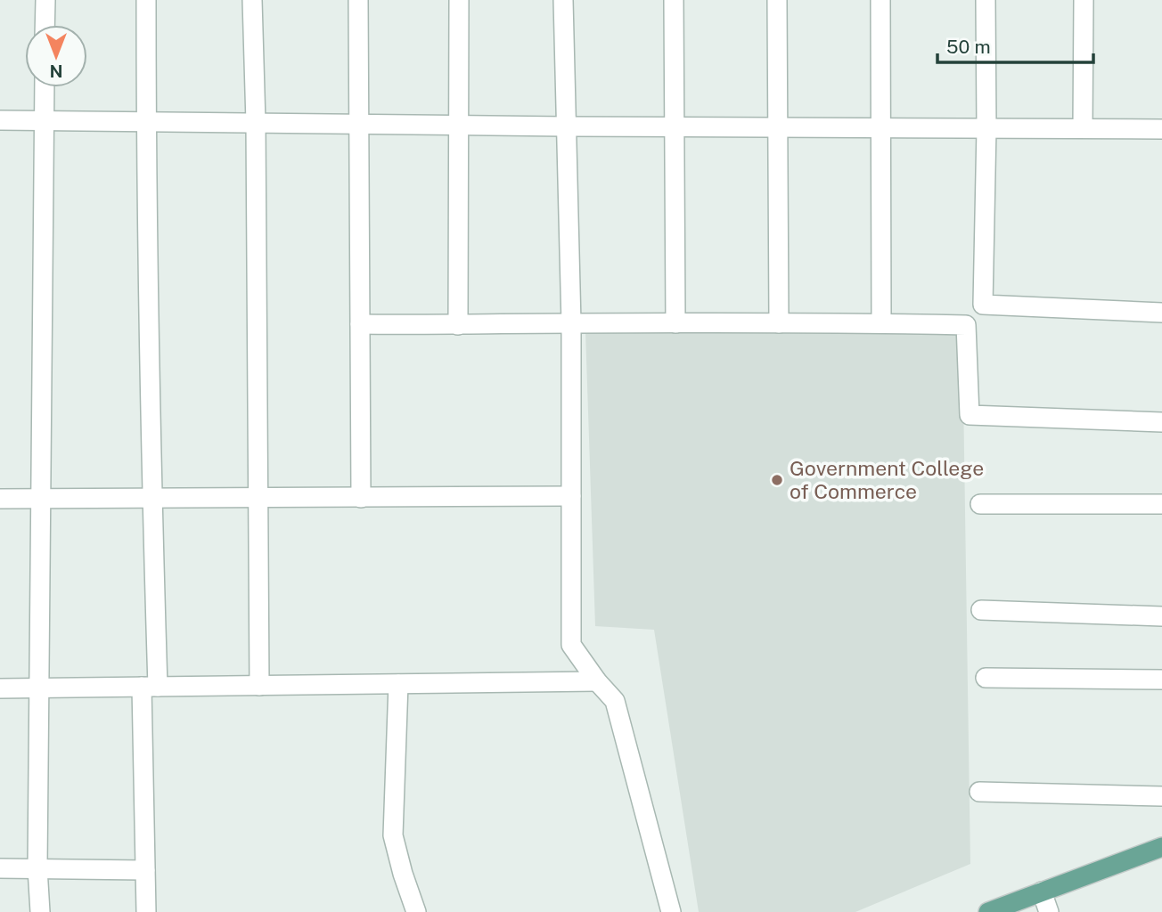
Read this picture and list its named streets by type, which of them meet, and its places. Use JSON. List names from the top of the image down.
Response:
{
  "places": ["Government College of Commerce"],
  "scale_bar": "50 m",
  "north": "bottom"
}
